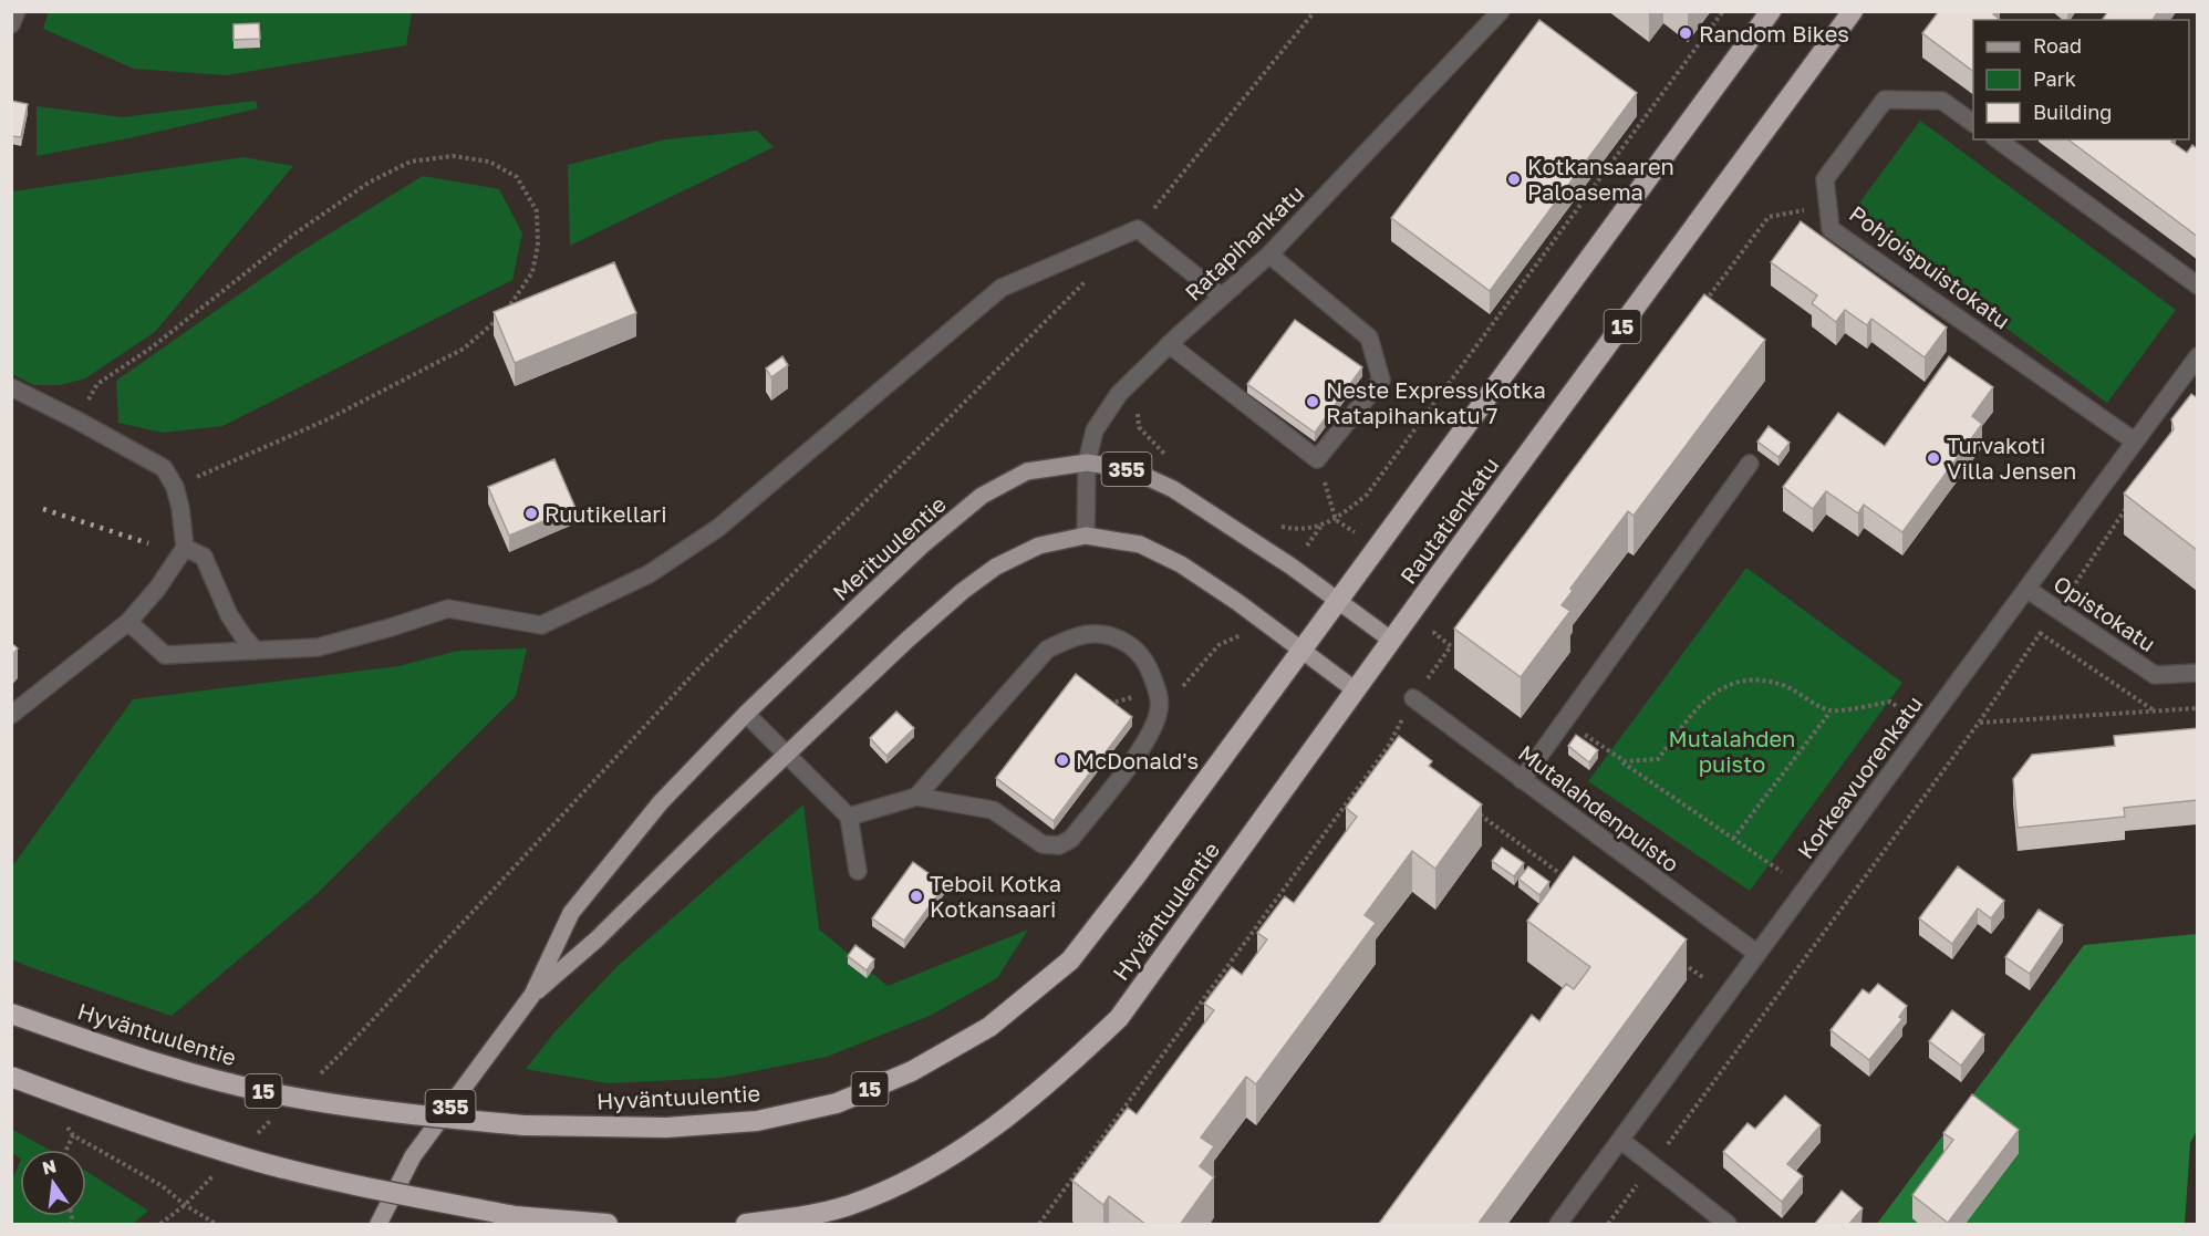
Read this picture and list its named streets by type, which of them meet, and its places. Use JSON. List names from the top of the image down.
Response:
{
  "streets": {
    "highway": ["15", "Rautatienkatu", "Hyväntuulentie"],
    "main road": ["355", "Merituulentie"],
    "street": [
      "Ratapihankatu",
      "Pohjoispuistokatu",
      "Opistokatu",
      "Korkeavuorenkatu",
      "Mutalahdenpuisto"
    ]
  },
  "crossings": [
    ["Ratapihankatu", "Merituulentie"],
    ["Pohjoispuistokatu", "Korkeavuorenkatu"],
    ["Rautatienkatu", "Merituulentie"],
    ["Rautatienkatu", "Hyväntuulentie"],
    ["Merituulentie", "Hyväntuulentie"],
    ["Opistokatu", "Korkeavuorenkatu"],
    ["Korkeavuorenkatu", "Mutalahdenpuisto"]
  ],
  "parks": ["Mutalahden puisto"],
  "places": [
    "Random Bikes",
    "Kotkansaaren Paloasema",
    "Neste Express Kotka Ratapihankatu 7",
    "Turvakoti Villa Jensen",
    "Ruutikellari",
    "McDonald's",
    "Teboil Kotka Kotkansaari"
  ],
  "legend": ["Road", "Park", "Building"],
  "north": "top"
}
